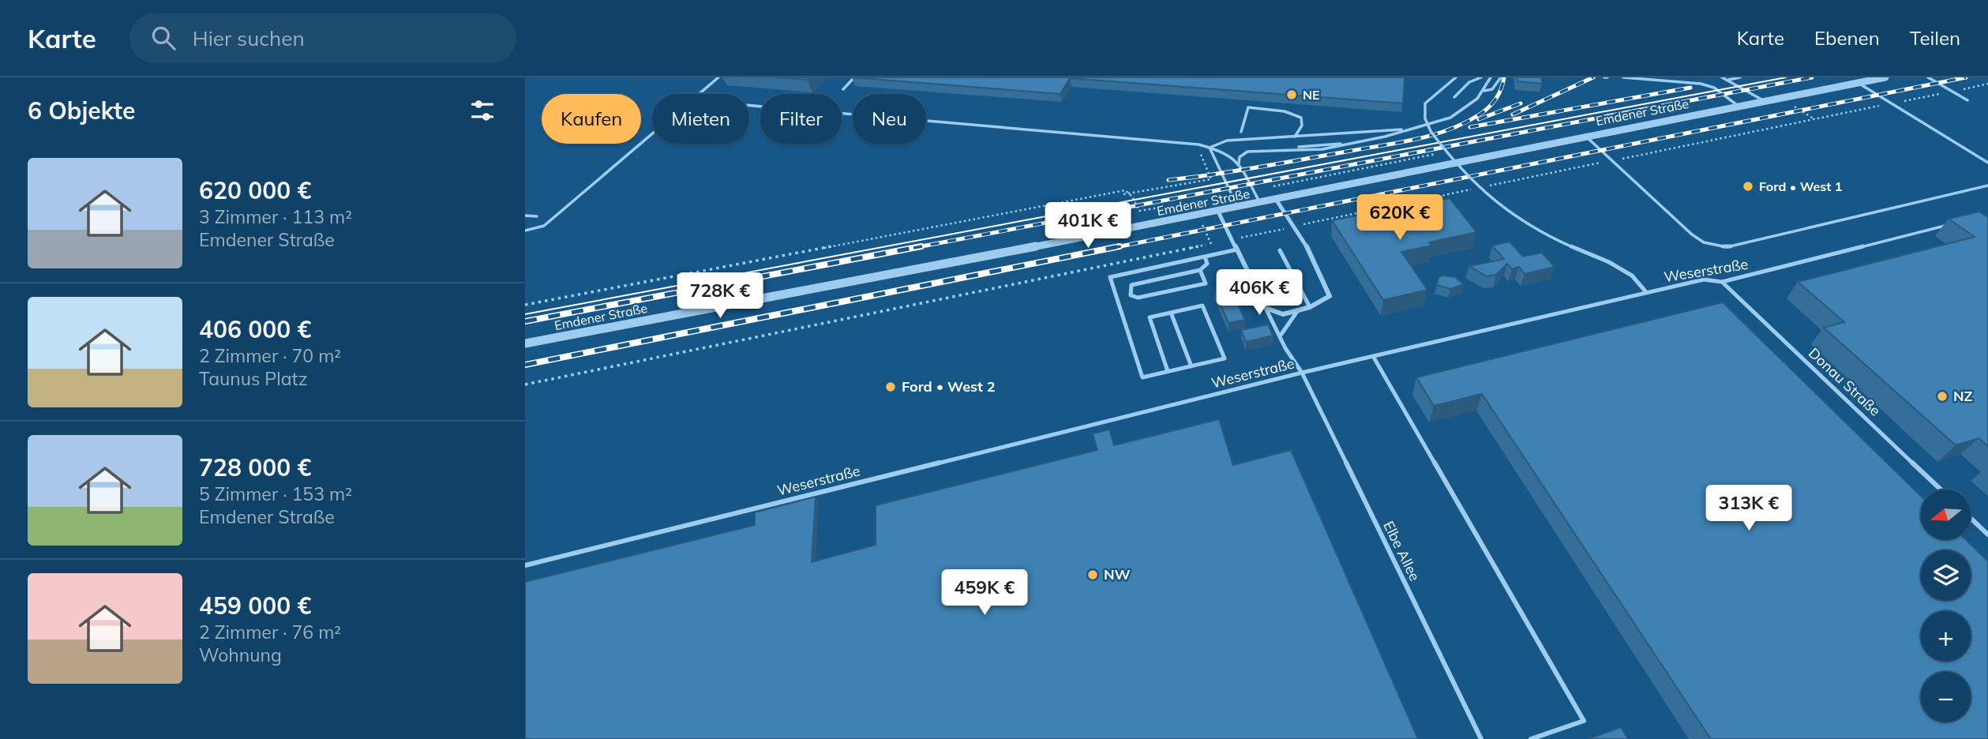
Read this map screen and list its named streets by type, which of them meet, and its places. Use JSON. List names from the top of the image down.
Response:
{
  "streets": {
    "street": ["Emdener Straße"],
    "lane": ["Weserstraße", "Donau Straße", "Elbe Allee"]
  },
  "crossings": [
    ["Weserstraße", "Donau Straße"],
    ["Weserstraße", "Elbe Allee"]
  ],
  "places": [
    "NE",
    "Ford • West 1",
    "Ford • West 2",
    "NZ",
    "NW"
  ],
  "north": "left",
  "page": {
    "header": "Karte",
    "search": "Hier suchen",
    "nav": ["Karte", "Ebenen", "Teilen"],
    "heading": "6 Objekte",
    "chip": [
      "Kaufen",
      "Mieten",
      "Filter",
      "Neu"
    ],
    "list": [
      {
        "name": "620 000 €",
        "note": "3 Zimmer · 113 m² · Emdener Straße"
      },
      {
        "name": "406 000 €",
        "note": "2 Zimmer · 70 m² · Taunus Platz"
      },
      {
        "name": "728 000 €",
        "note": "5 Zimmer · 153 m² · Emdener Straße"
      },
      {
        "name": "459 000 €",
        "note": "2 Zimmer · 76 m² · Wohnung"
      }
    ],
    "price": [
      "620K €",
      "401K €",
      "406K €",
      "728K €",
      "313K €",
      "459K €"
    ],
    "map_buttons": ["+", "−"]
  }
}
